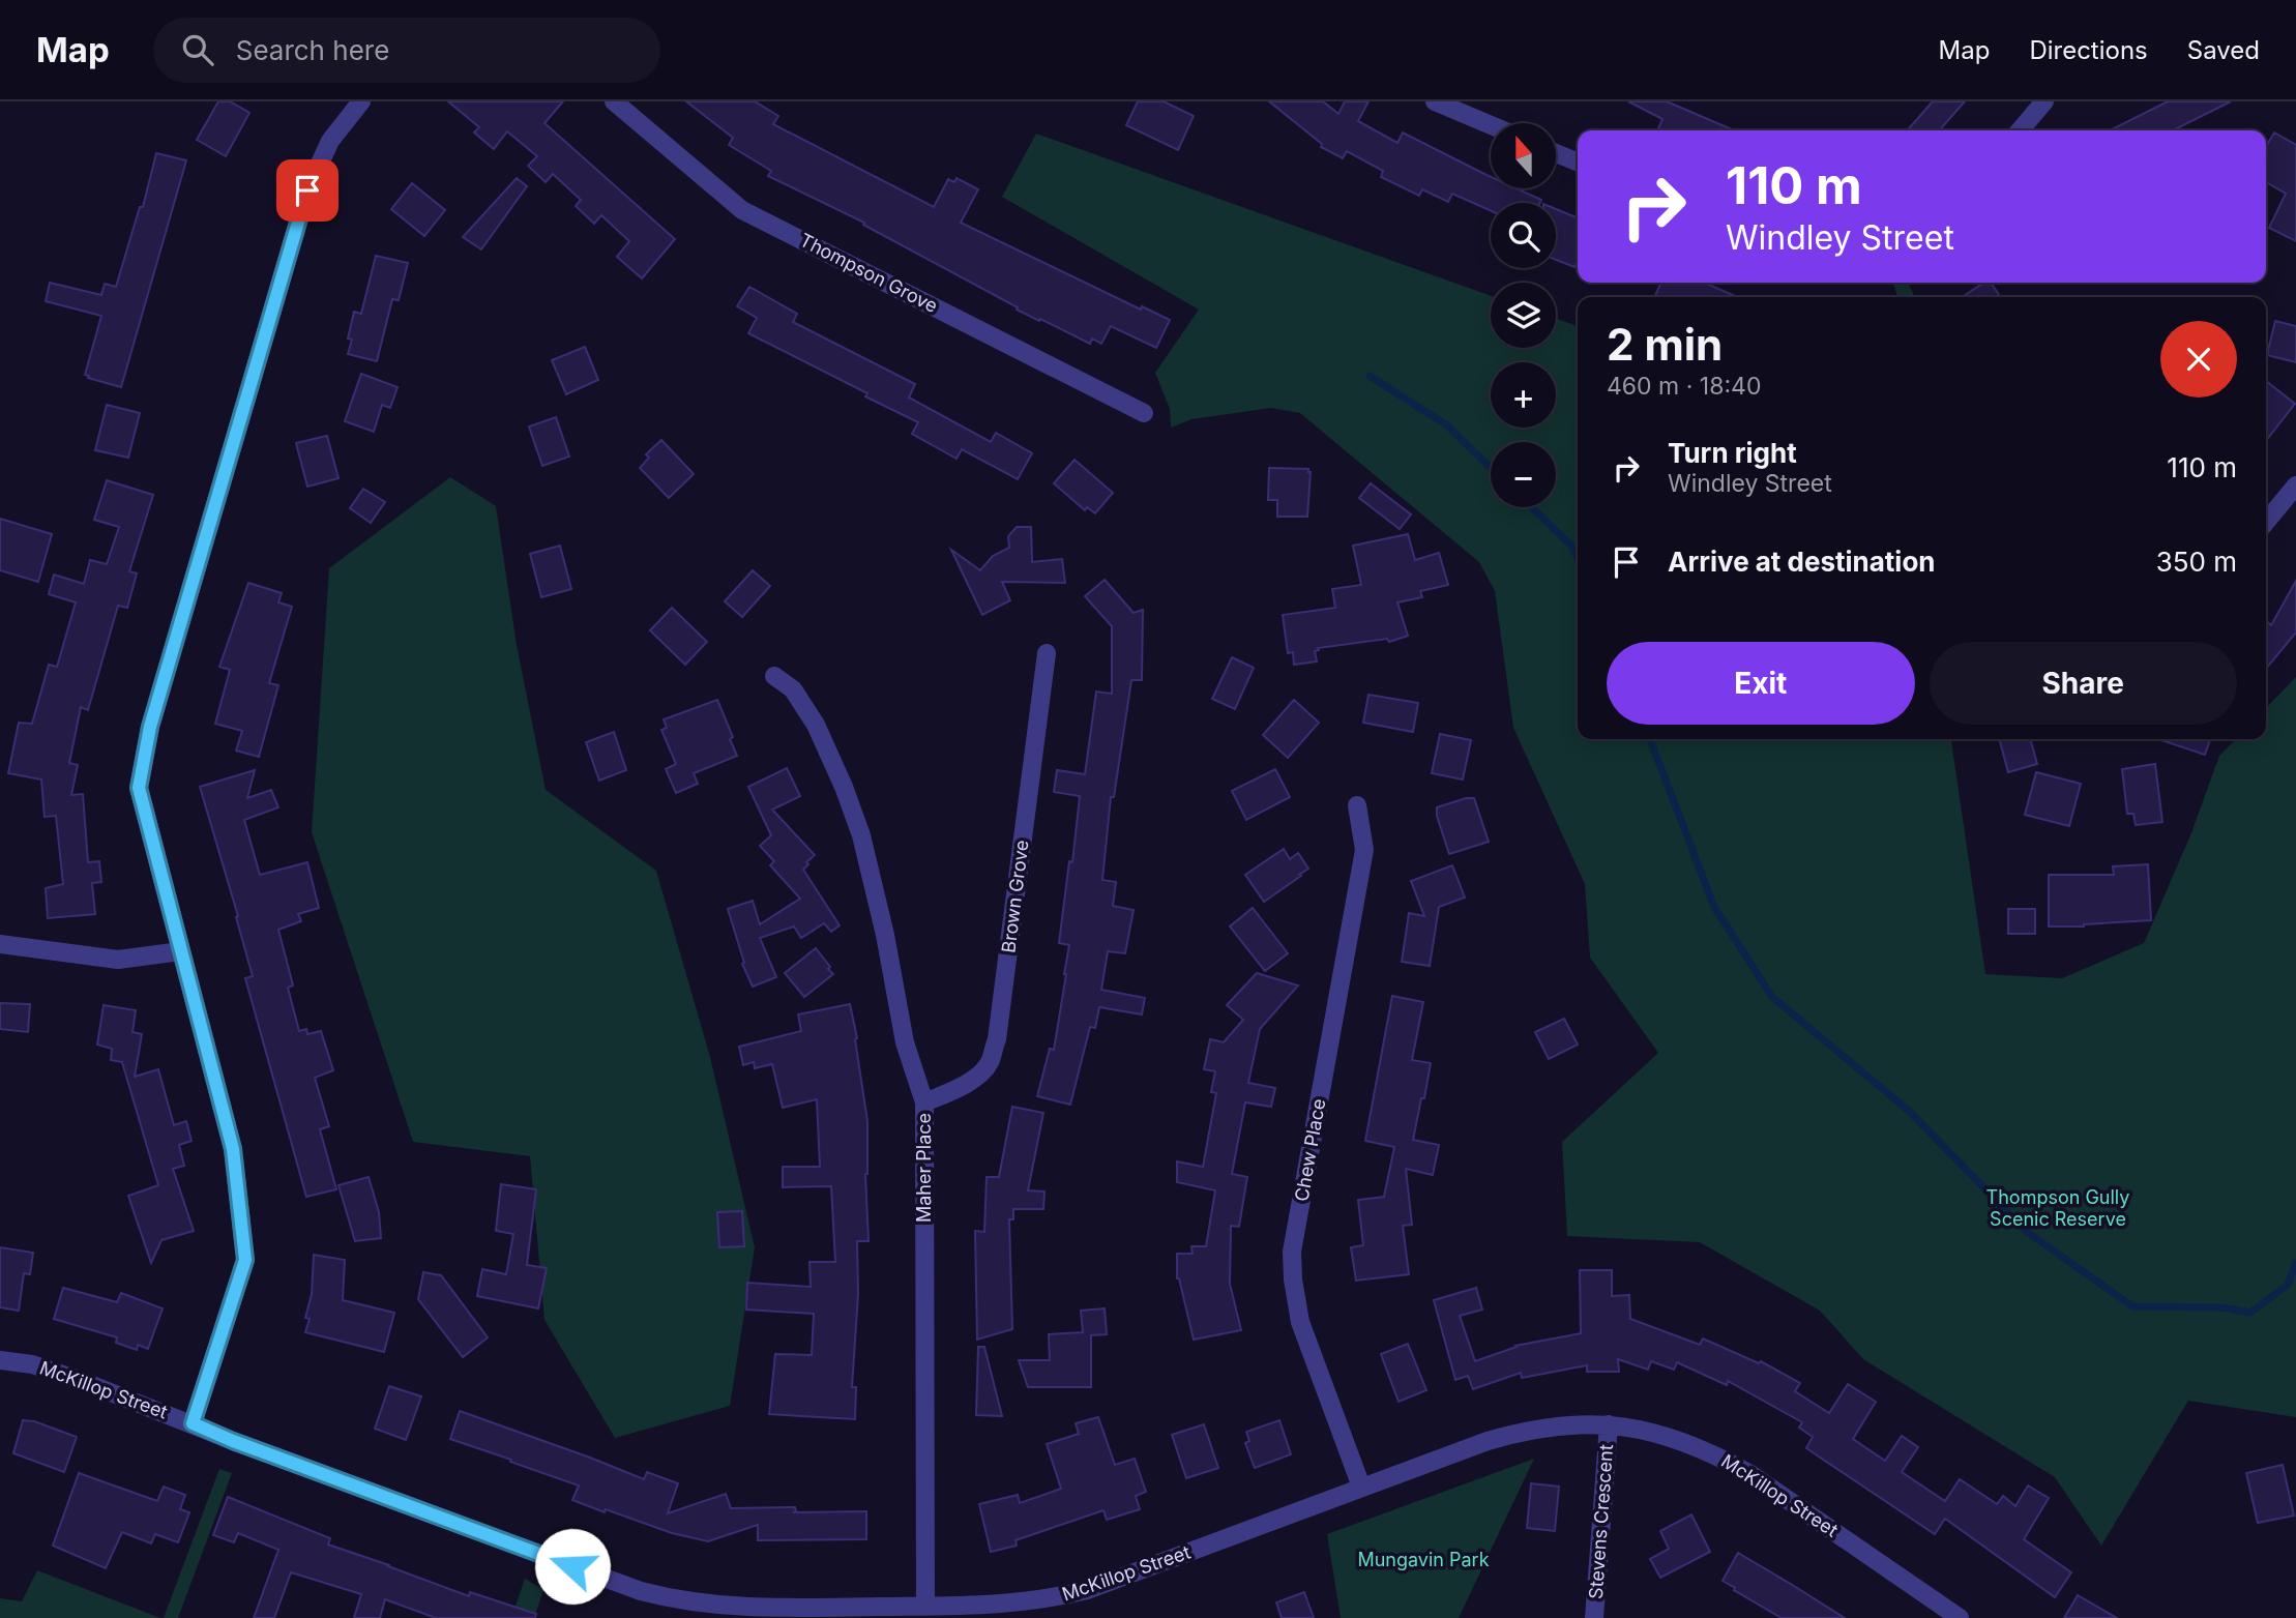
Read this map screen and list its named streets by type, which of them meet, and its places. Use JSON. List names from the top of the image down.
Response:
{
  "streets": {
    "street": [
      "Thompson Grove",
      "Brown Grove",
      "Chew Place",
      "Maher Place",
      "McKillop Street",
      "Stevens Crescent"
    ]
  },
  "crossings": [
    ["Brown Grove", "Maher Place"],
    ["Chew Place", "McKillop Street"],
    ["Maher Place", "McKillop Street"],
    ["McKillop Street", "Stevens Crescent"]
  ],
  "parks": ["Thompson Gully Scenic Reserve", "Mungavin Park"],
  "north": "top",
  "page": {
    "header": "Map",
    "search": "Search here",
    "nav": ["Map", "Directions", "Saved"],
    "map_buttons": ["+", "−"],
    "turn": ["110 m", "Windley Street"],
    "heading": ["2 min", "460 m · 18:40"],
    "list": [
      {
        "name": "Turn right",
        "note": "Windley Street",
        "value": "110 m"
      },
      {
        "name": "Arrive at destination",
        "value": "350 m"
      }
    ],
    "buttons": ["Exit", "Share"]
  }
}
